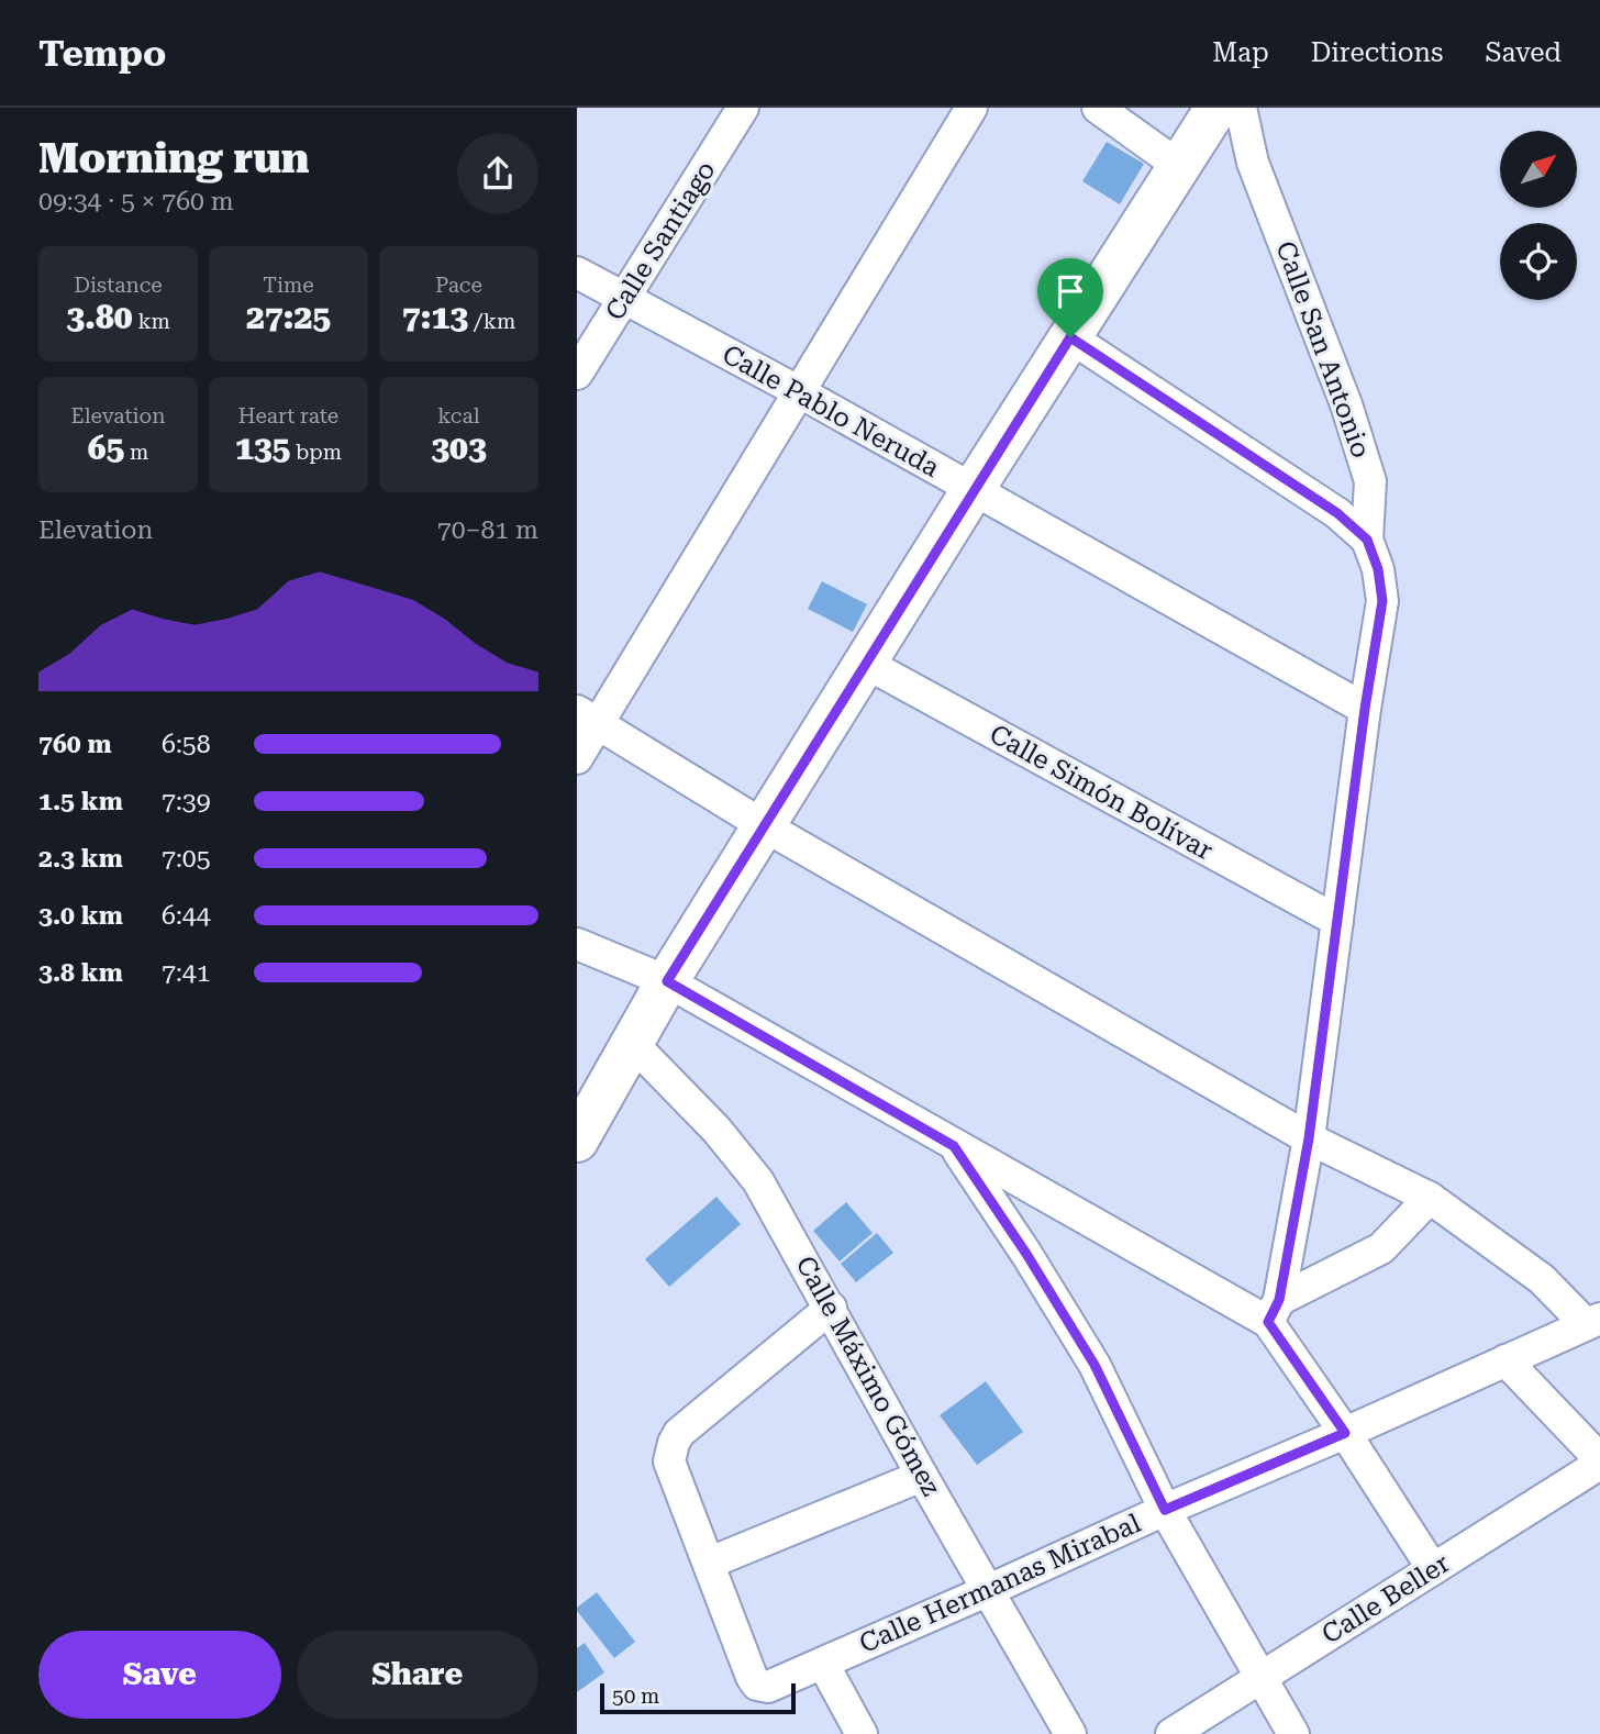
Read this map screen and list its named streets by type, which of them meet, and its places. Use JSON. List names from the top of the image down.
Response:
{
  "streets": {
    "street": [
      "Calle Santiago",
      "Calle San Antonio",
      "Calle Pablo Neruda",
      "Calle Simón Bolívar",
      "Calle Máximo Gómez",
      "Calle Hermanas Mirabal",
      "Calle Beller"
    ]
  },
  "crossings": [
    ["Calle Santiago", "Calle Pablo Neruda"],
    ["Calle San Antonio", "Calle Pablo Neruda"],
    ["Calle San Antonio", "Calle Simón Bolívar"],
    ["Calle Máximo Gómez", "Calle Hermanas Mirabal"]
  ],
  "scale_bar": "50 m",
  "north": "top right",
  "page": {
    "header": "Tempo",
    "nav": ["Map", "Directions", "Saved"],
    "heading": ["Morning run", "09:34 · 5 × 760 m"],
    "stats": [
      ["Distance", "3.80 km"],
      ["Time", "27:25"],
      ["Pace", "7:13 /km"],
      ["Elevation", "65 m"],
      ["Heart rate", "135 bpm"],
      ["kcal", "303"]
    ],
    "chart": ["Elevation", "70–81 m"],
    "list": [
      {
        "name": "760 m",
        "note": "6:58"
      },
      {
        "name": "1.5 km",
        "note": "7:39"
      },
      {
        "name": "2.3 km",
        "note": "7:05"
      },
      {
        "name": "3.0 km",
        "note": "6:44"
      },
      {
        "name": "3.8 km",
        "note": "7:41"
      }
    ],
    "buttons": ["Save", "Share"],
    "scale": "50 m"
  }
}
